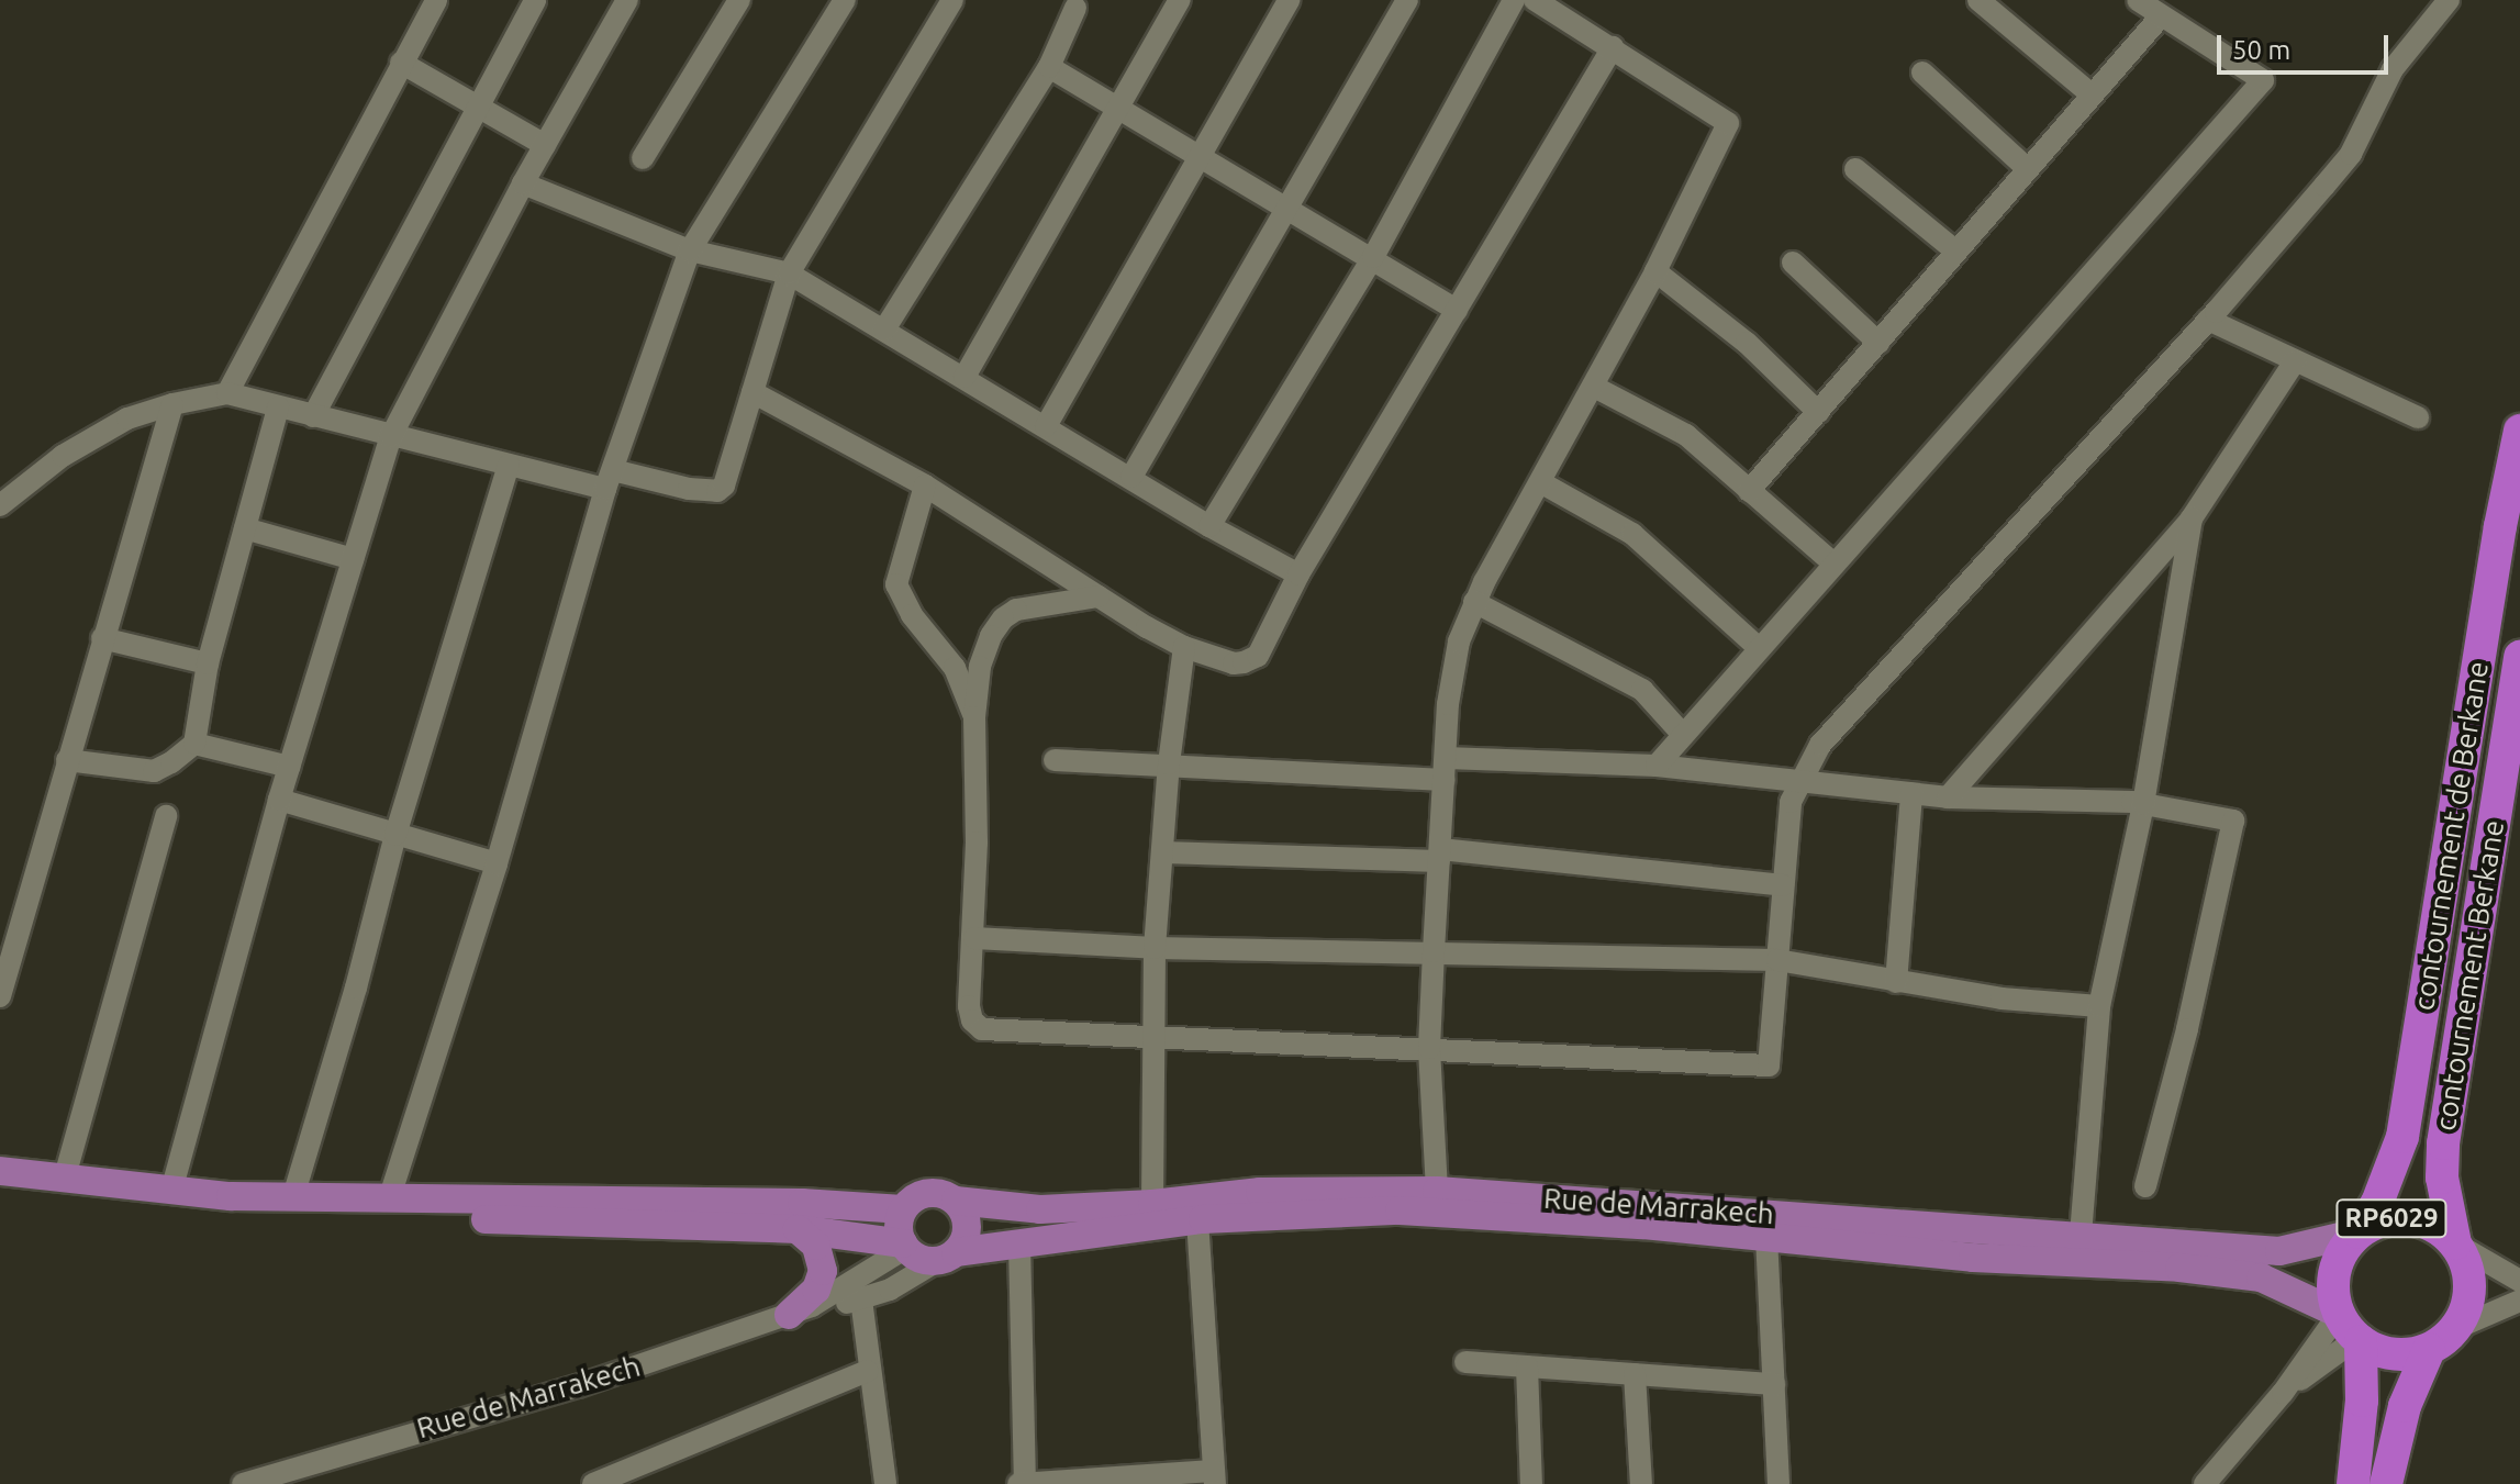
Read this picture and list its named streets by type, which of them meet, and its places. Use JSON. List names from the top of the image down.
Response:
{
  "streets": {
    "highway": ["contournement de Berkane", "contournement Berkane", "RP6029"],
    "main road": ["Rue de Marrakech"]
  },
  "crossings": [
    ["contournement de Berkane", "contournement Berkane"],
    ["contournement de Berkane", "Rue de Marrakech"],
    ["contournement de Berkane", "RP6029"],
    ["contournement Berkane", "Rue de Marrakech"],
    ["contournement Berkane", "RP6029"],
    ["Rue de Marrakech", "RP6029"]
  ],
  "scale_bar": "50 m"
}
